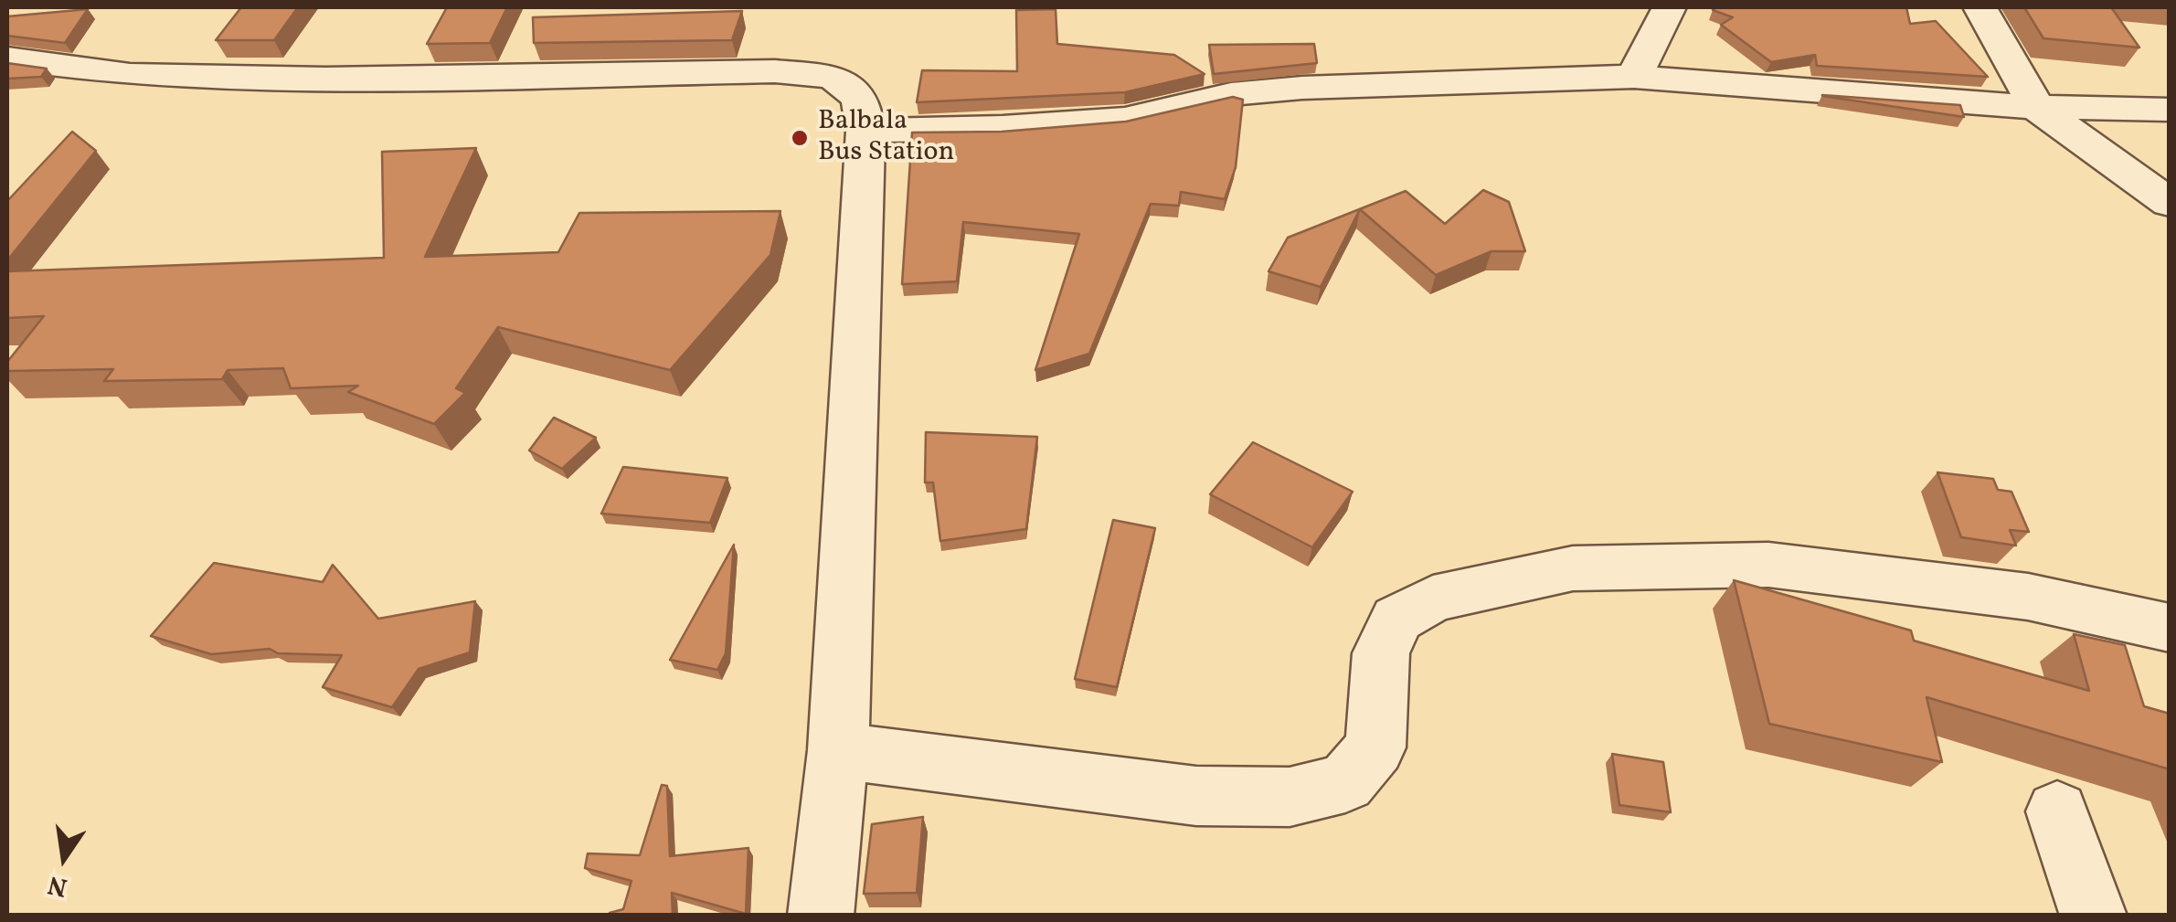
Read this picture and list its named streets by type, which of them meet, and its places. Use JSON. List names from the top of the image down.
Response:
{
  "places": ["Balbala Bus Station"],
  "north": "bottom"
}
